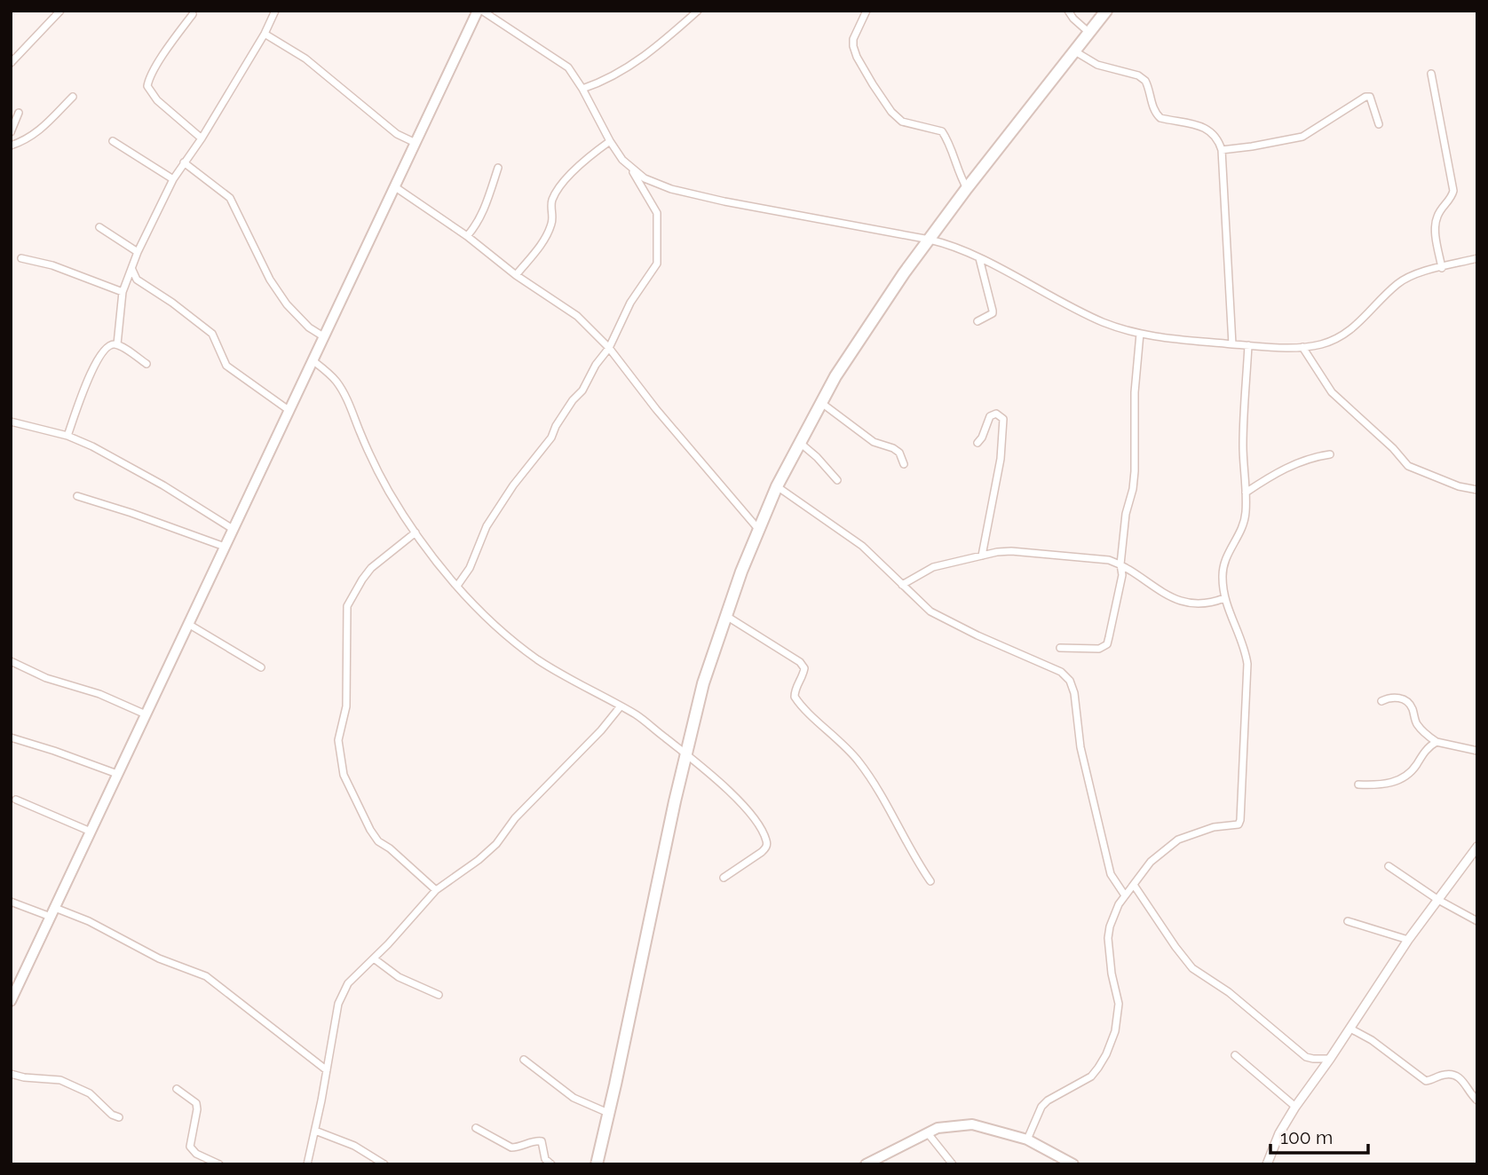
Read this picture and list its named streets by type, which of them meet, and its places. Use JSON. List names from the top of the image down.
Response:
{
  "scale_bar": "100 m"
}
